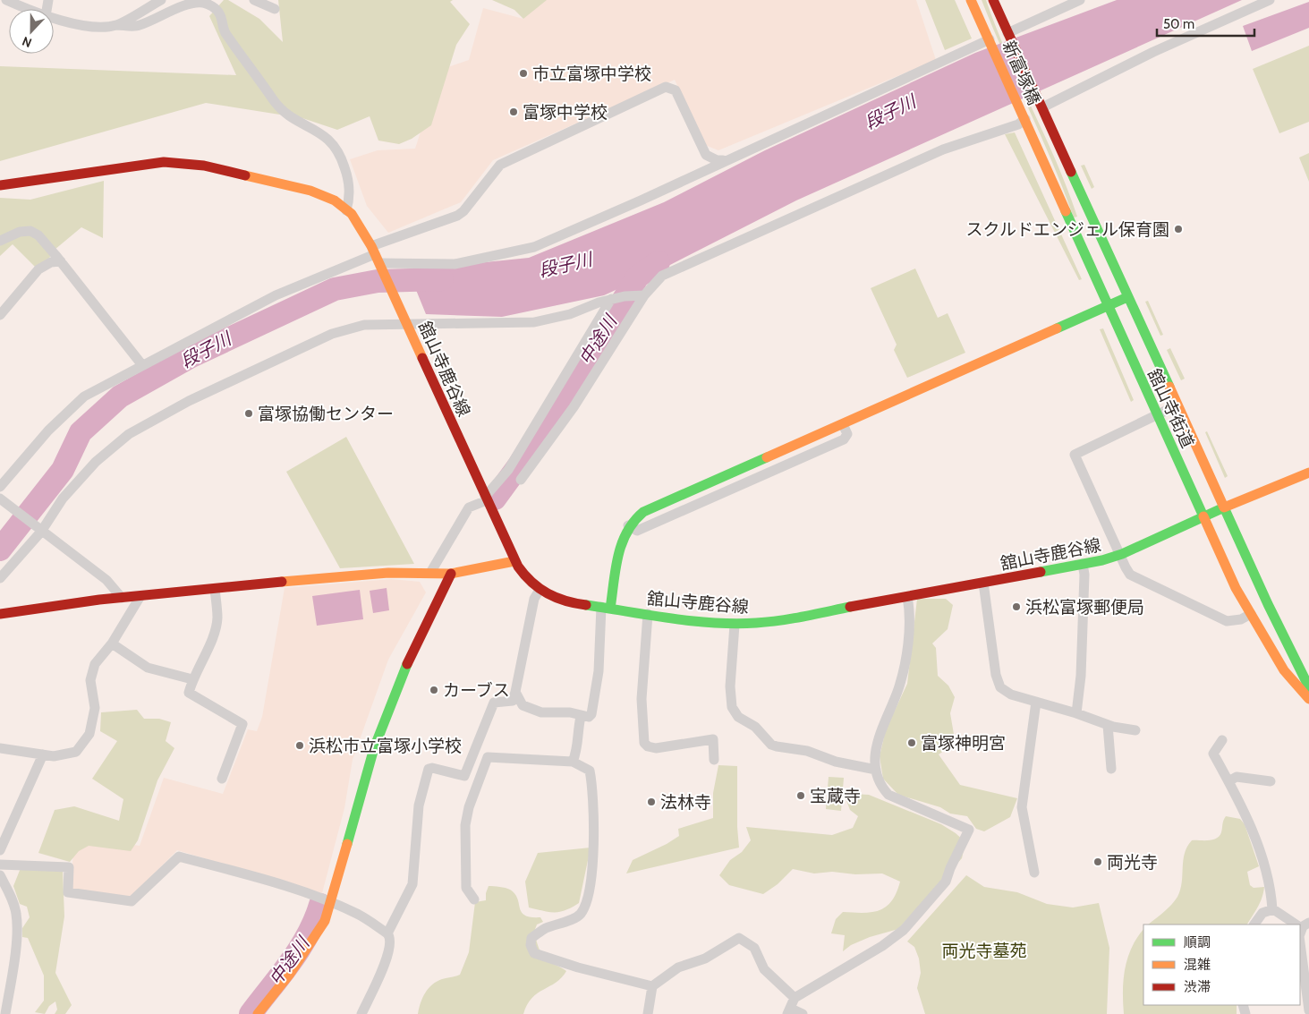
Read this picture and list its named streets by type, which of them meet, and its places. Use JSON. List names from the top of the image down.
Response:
{
  "streets": {
    "street": ["新富塚橋", "舘山寺鹿谷線", "舘山寺街道"]
  },
  "crossings": [
    ["新富塚橋", "舘山寺街道"],
    ["舘山寺鹿谷線", "舘山寺街道"]
  ],
  "water": ["段子川", "中途川"],
  "parks": ["両光寺墓苑"],
  "places": [
    "市立富塚中学校",
    "富塚中学校",
    "スクルドエンジェル保育園",
    "富塚協働センター",
    "浜松富塚郵便局",
    "カーブス",
    "富塚神明宮",
    "浜松市立富塚小学校",
    "宝蔵寺",
    "法林寺",
    "両光寺"
  ],
  "legend": ["順調", "混雑", "渋滞"],
  "scale_bar": "50 m",
  "north": "bottom"
}
